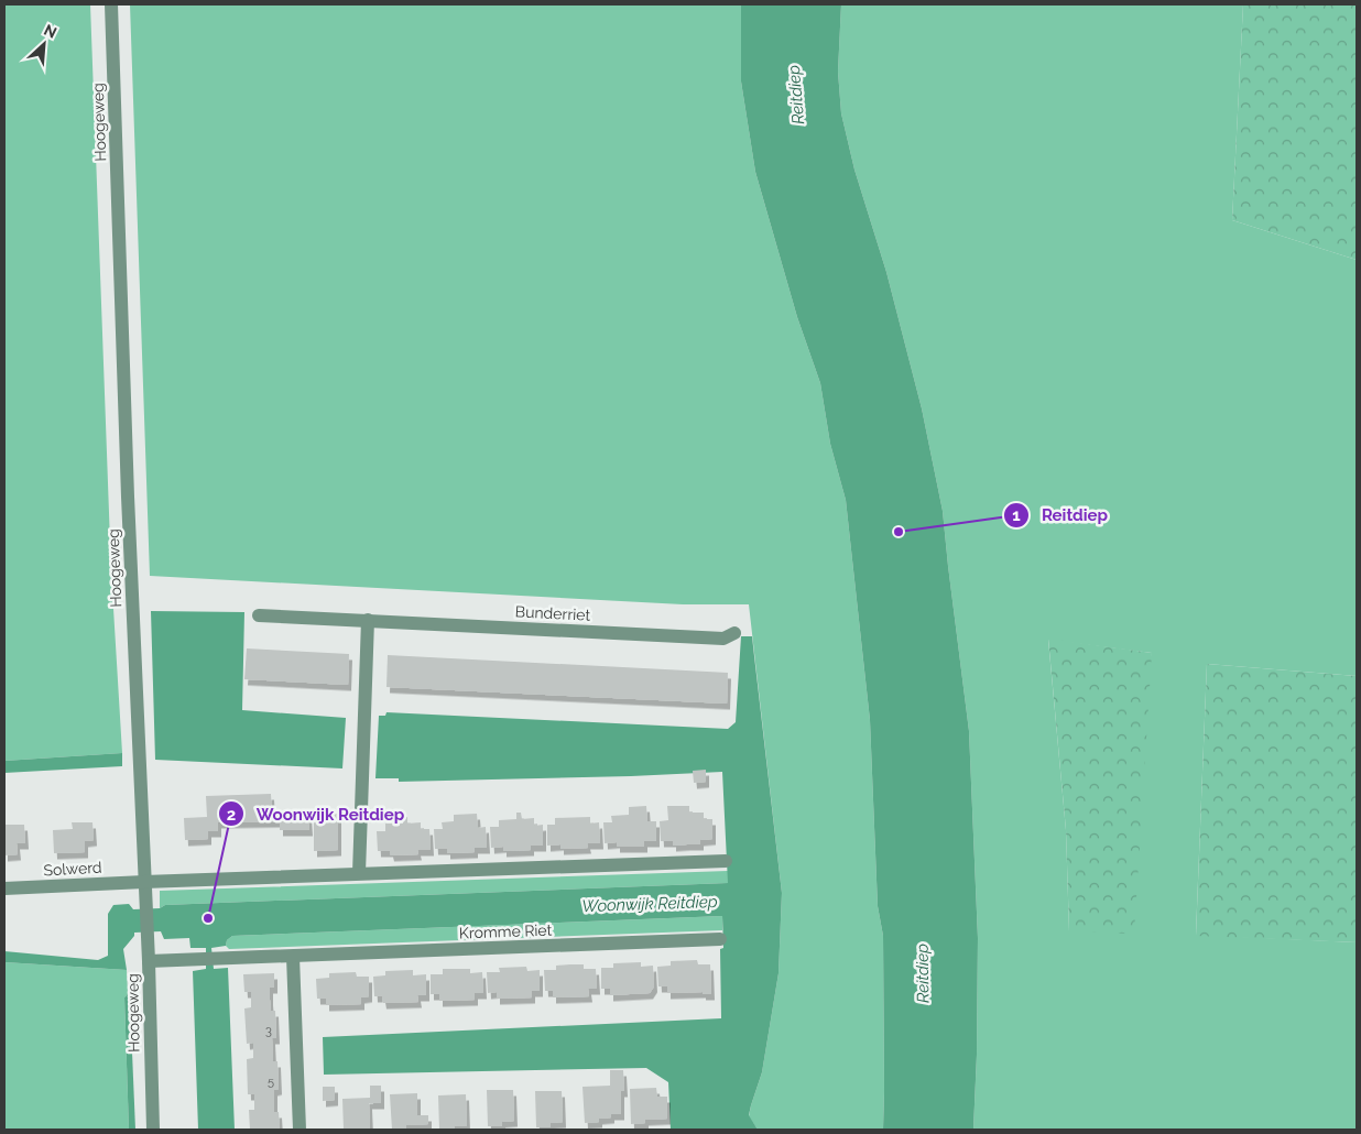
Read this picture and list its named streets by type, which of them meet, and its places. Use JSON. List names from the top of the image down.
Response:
{
  "streets": {
    "street": [
      "Hoogeweg",
      "Bunderriet",
      "Solwerd",
      "Kromme Riet"
    ]
  },
  "crossings": [
    ["Hoogeweg", "Solwerd"],
    ["Hoogeweg", "Kromme Riet"]
  ],
  "water": ["Reitdiep", "Woonwijk Reitdiep"],
  "places": ["Reitdiep", "Woonwijk Reitdiep"],
  "house_numbers": ["3", "5"],
  "north": "top right"
}
